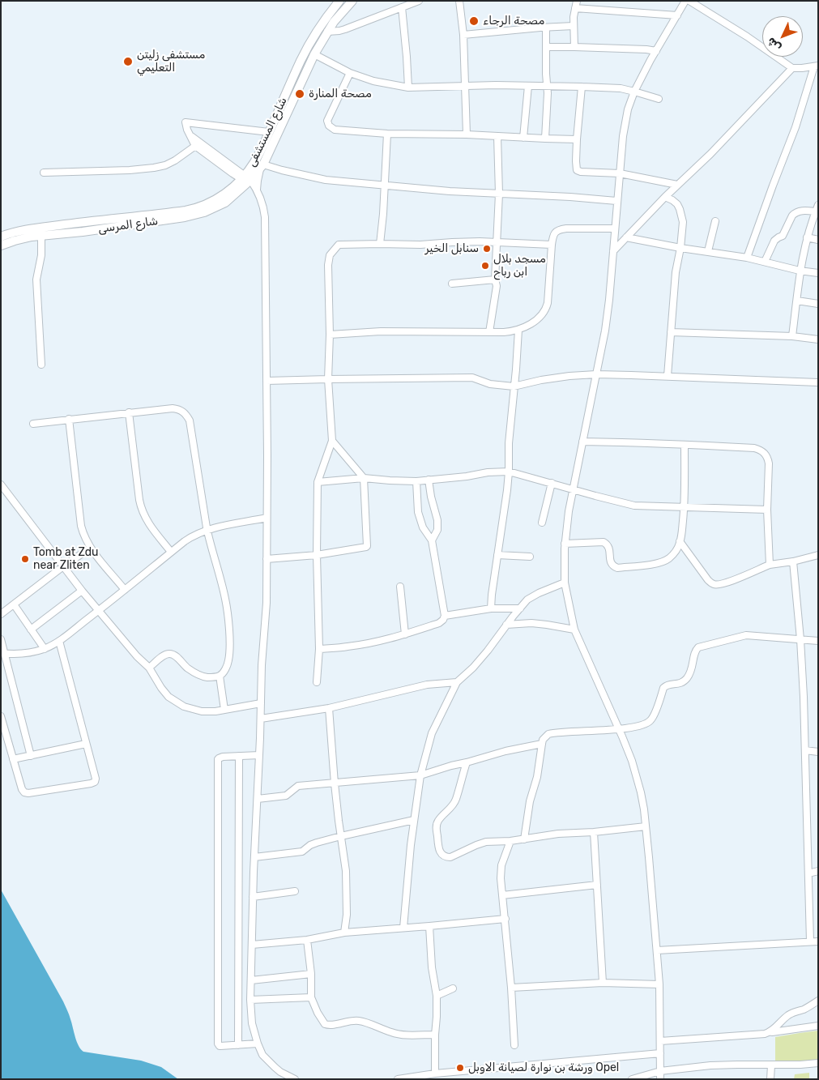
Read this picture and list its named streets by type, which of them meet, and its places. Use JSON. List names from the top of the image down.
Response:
{
  "streets": {
    "main road": ["شارع المستشفى", "شارع المرسى"]
  },
  "crossings": [
    ["شارع المستشفى", "شارع المرسى"]
  ],
  "places": [
    "مصحة الرجاء",
    "مستشفى زليتن التعليمي",
    "مصحة المنارة",
    "سنابل الخير",
    "مسجد بلال ابن رباح",
    "Tomb at Zdu near Zliten",
    "ورشة بن نوارة لصيانة الاوبل Opel"
  ],
  "north": "bottom left"
}
